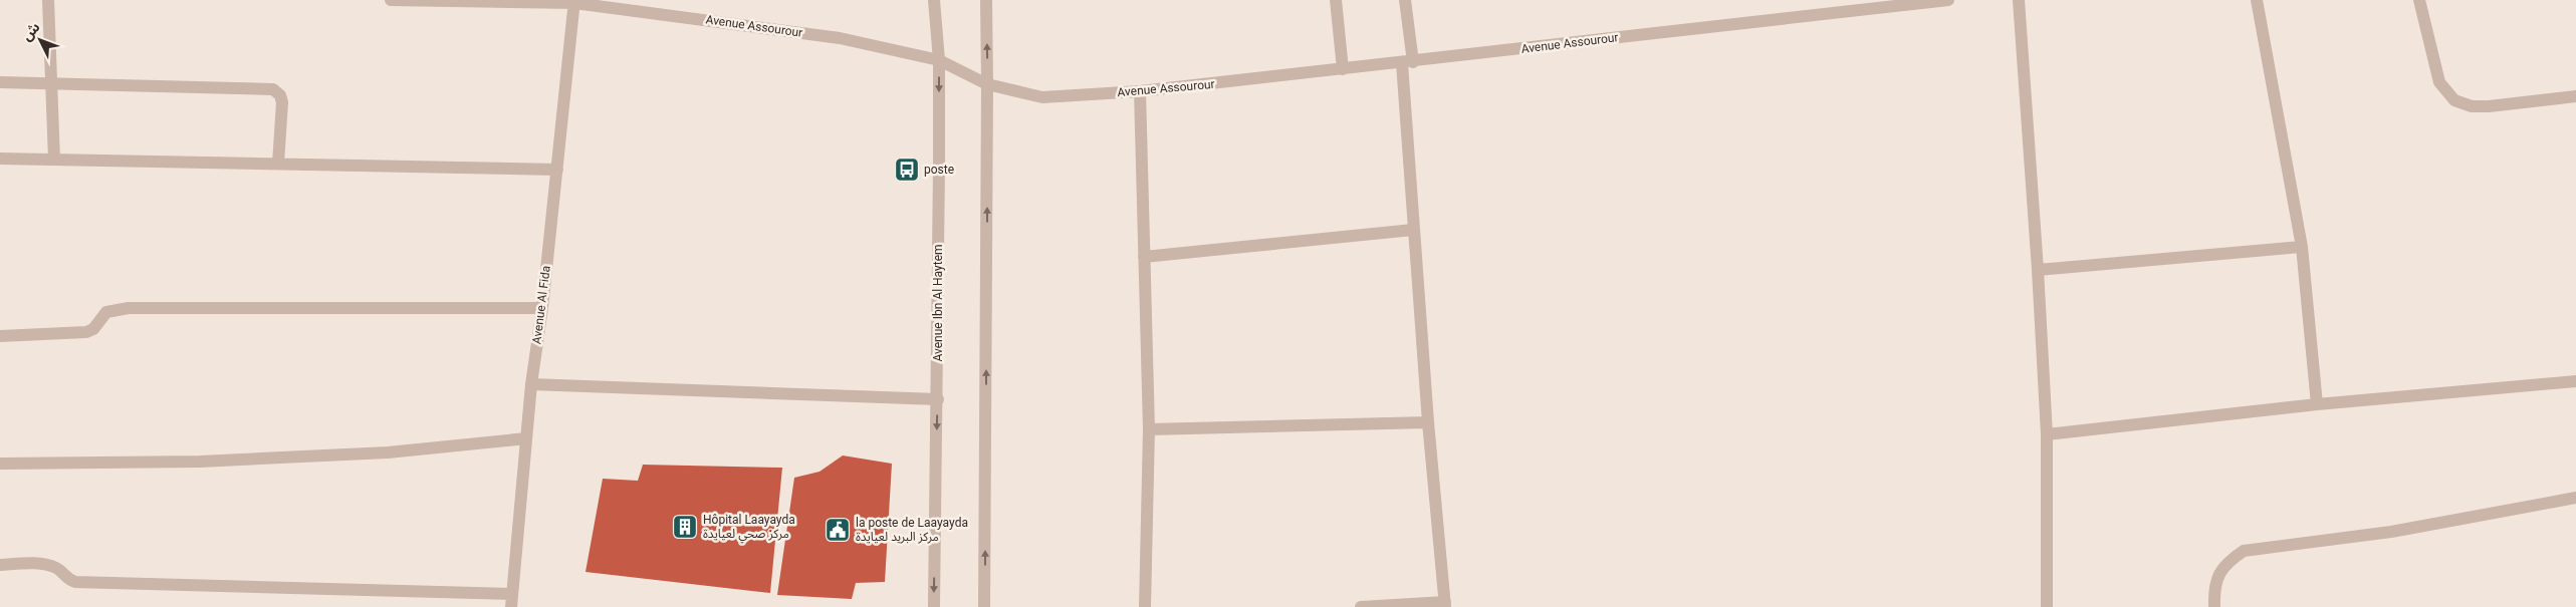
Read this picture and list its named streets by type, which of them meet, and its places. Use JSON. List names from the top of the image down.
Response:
{
  "streets": {
    "street": ["Avenue Assourour", "Avenue Ibn Al Haytem", "Avenue Al Fida"]
  },
  "crossings": [
    ["Avenue Assourour", "Avenue Ibn Al Haytem"],
    ["Avenue Assourour", "Avenue Al Fida"]
  ],
  "places": {
    "bus stop": ["poste"],
    "building": ["Hôpital Laayayda مركز صحي لعيايدة"],
    "public building": ["la poste de Laayayda مركز البريد لعيايدة"]
  },
  "north": "top left"
}
